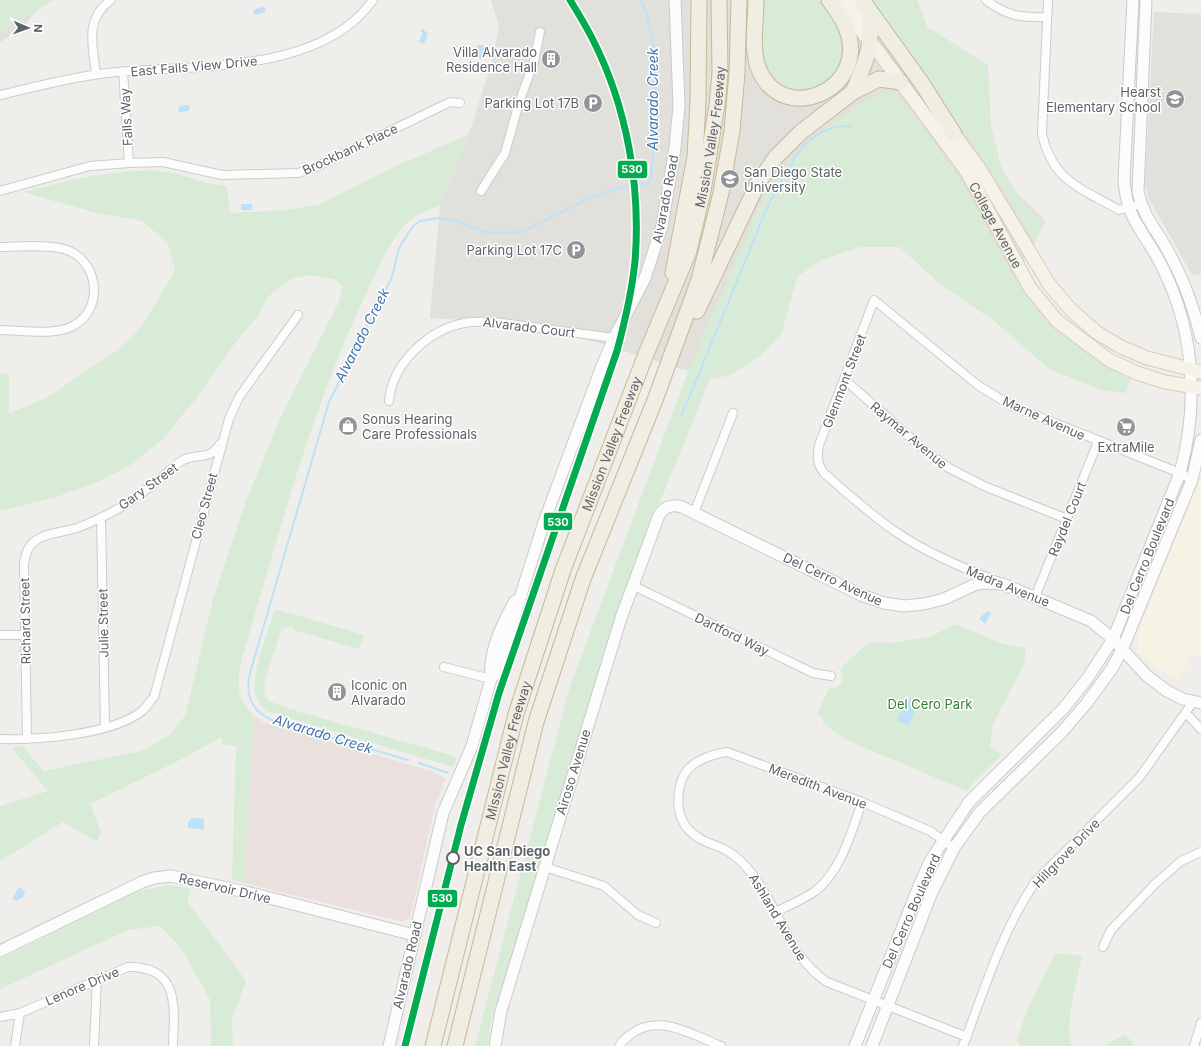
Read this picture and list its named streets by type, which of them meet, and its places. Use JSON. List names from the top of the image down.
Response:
{
  "streets": {
    "highway": ["Mission Valley Freeway"],
    "main road": ["College Avenue"],
    "street": [
      "East Falls View Drive",
      "Falls Way",
      "Brockbank Place",
      "Alvarado Road",
      "Alvarado Court",
      "Glenmont Street",
      "Marne Avenue",
      "Raymar Avenue",
      "Gary Street",
      "Cleo Street",
      "Raydel Court",
      "Del Cerro Boulevard",
      "Del Cerro Avenue",
      "Madra Avenue",
      "Richard Street",
      "Julie Street",
      "Dartford Way",
      "Airoso Avenue",
      "Meredith Avenue",
      "Hillgrove Drive",
      "Reservoir Drive",
      "Ashland Avenue",
      "Lenore Drive"
    ]
  },
  "crossings": [
    ["East Falls View Drive", "Falls Way"],
    ["Falls Way", "Brockbank Place"],
    ["Alvarado Road", "Alvarado Court"],
    ["Alvarado Road", "Reservoir Drive"],
    ["College Avenue", "Del Cerro Boulevard"],
    ["Glenmont Street", "Marne Avenue"],
    ["Glenmont Street", "Raymar Avenue"],
    ["Glenmont Street", "Madra Avenue"],
    ["Marne Avenue", "Raydel Court"],
    ["Marne Avenue", "Del Cerro Boulevard"],
    ["Raymar Avenue", "Raydel Court"],
    ["Gary Street", "Cleo Street"],
    ["Gary Street", "Richard Street"],
    ["Gary Street", "Julie Street"],
    ["Cleo Street", "Julie Street"],
    ["Raydel Court", "Madra Avenue"],
    ["Del Cerro Boulevard", "Madra Avenue"],
    ["Del Cerro Boulevard", "Meredith Avenue"],
    ["Del Cerro Boulevard", "Ashland Avenue"],
    ["Del Cerro Avenue", "Madra Avenue"],
    ["Del Cerro Avenue", "Airoso Avenue"],
    ["Madra Avenue", "Hillgrove Drive"],
    ["Dartford Way", "Airoso Avenue"],
    ["Meredith Avenue", "Ashland Avenue"],
    ["Hillgrove Drive", "Ashland Avenue"]
  ],
  "water": ["Alvarado Creek"],
  "parks": ["Del Cero Park"],
  "places": {
    "building": ["Villa Alvarado Residence Hall", "Iconic on Alvarado"],
    "school or university": ["Hearst Elementary School", "San Diego State University"],
    "parking": ["Parking Lot 17B", "Parking Lot 17C"],
    "shop": ["Sonus Hearing Care Professionals"],
    "supermarket": ["ExtraMile"],
    "other": ["UC San Diego Health East"]
  },
  "lines": ["transit line 530"],
  "north": "right"
}
